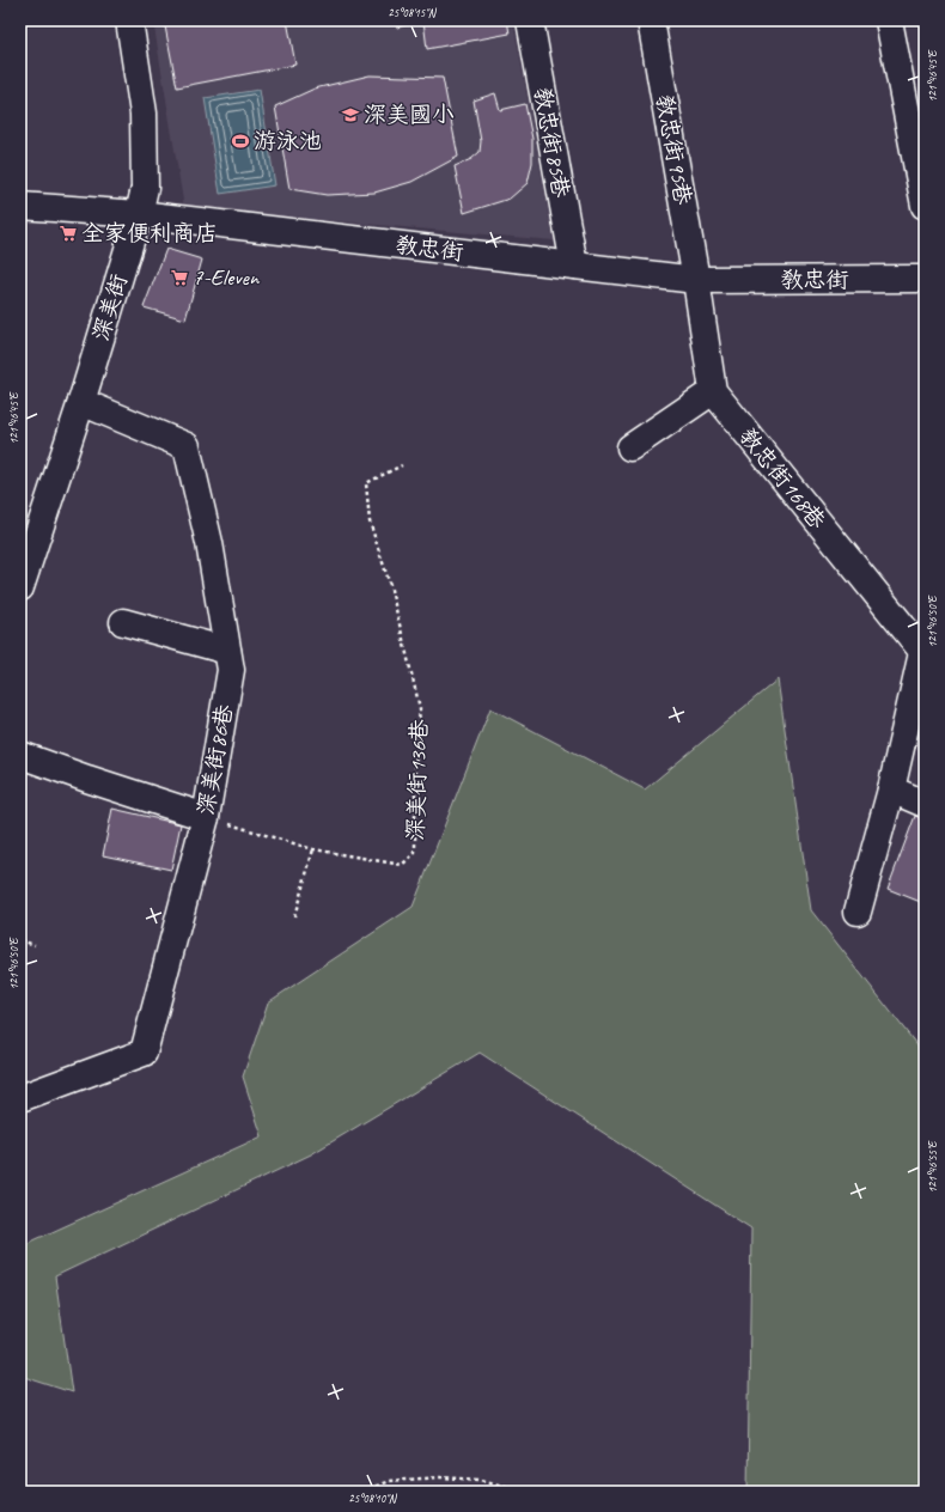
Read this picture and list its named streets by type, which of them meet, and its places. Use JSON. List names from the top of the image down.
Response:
{
  "streets": {
    "street": [
      "教忠街85巷",
      "教忠街95巷",
      "教忠街",
      "深美街",
      "教忠街168巷",
      "深美街86巷"
    ],
    "path": ["深美街136巷"]
  },
  "crossings": [
    ["教忠街85巷", "教忠街"],
    ["教忠街95巷", "教忠街"],
    ["教忠街", "深美街"],
    ["深美街", "深美街86巷"],
    ["深美街86巷", "深美街136巷"]
  ],
  "places": {
    "school or university": ["深美國小"],
    "sports": ["游泳池"],
    "supermarket": ["全家便利商店", "7-Eleven"]
  },
  "coordinates": [
    "25°08'15\"N",
    "121°46'45\"E",
    "121°46'50\"E",
    "121°46'55\"E",
    "25°08'10\"N"
  ]
}
